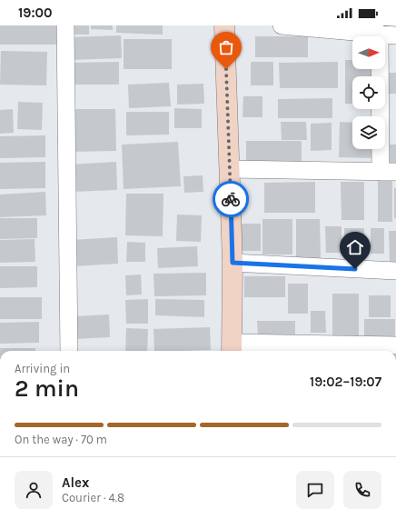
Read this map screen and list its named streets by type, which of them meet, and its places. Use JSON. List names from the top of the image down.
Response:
{
  "north": "right",
  "page": {
    "status": "19:00",
    "heading": ["2 min", "Arriving in", "19:02–19:07"],
    "panel": ["Alex", "Courier · 4.8"],
    "bar": "On the way · 70 m"
  }
}
